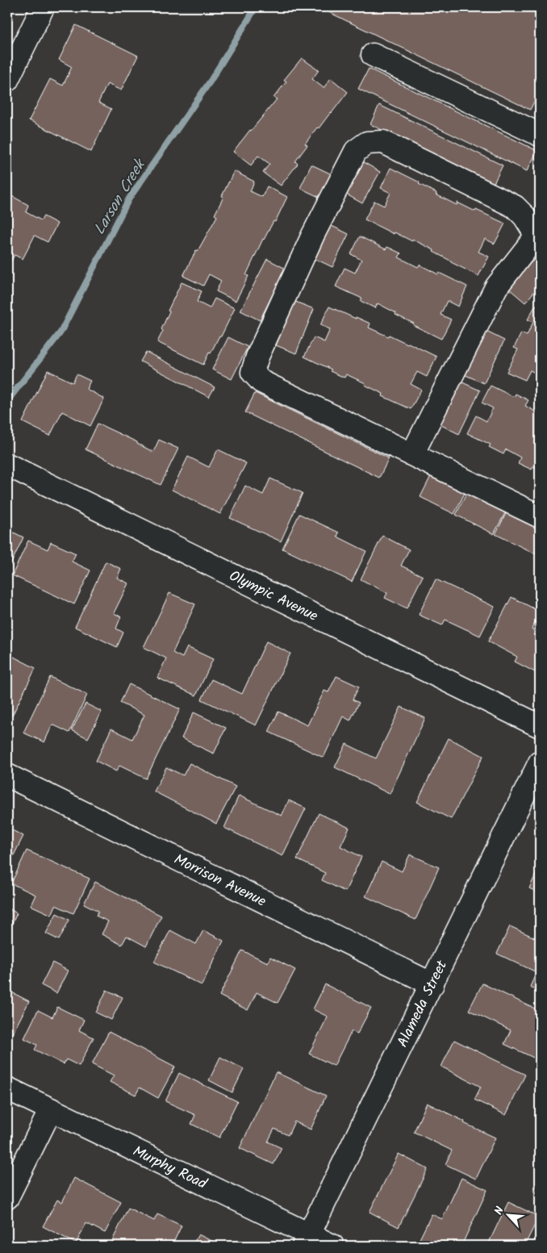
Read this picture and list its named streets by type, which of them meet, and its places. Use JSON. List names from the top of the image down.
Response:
{
  "streets": {
    "street": [
      "Olympic Avenue",
      "Morrison Avenue",
      "Alameda Street",
      "Murphy Road"
    ]
  },
  "crossings": [
    ["Morrison Avenue", "Alameda Street"],
    ["Alameda Street", "Murphy Road"]
  ],
  "water": ["Larson Creek"],
  "north": "top left"
}
